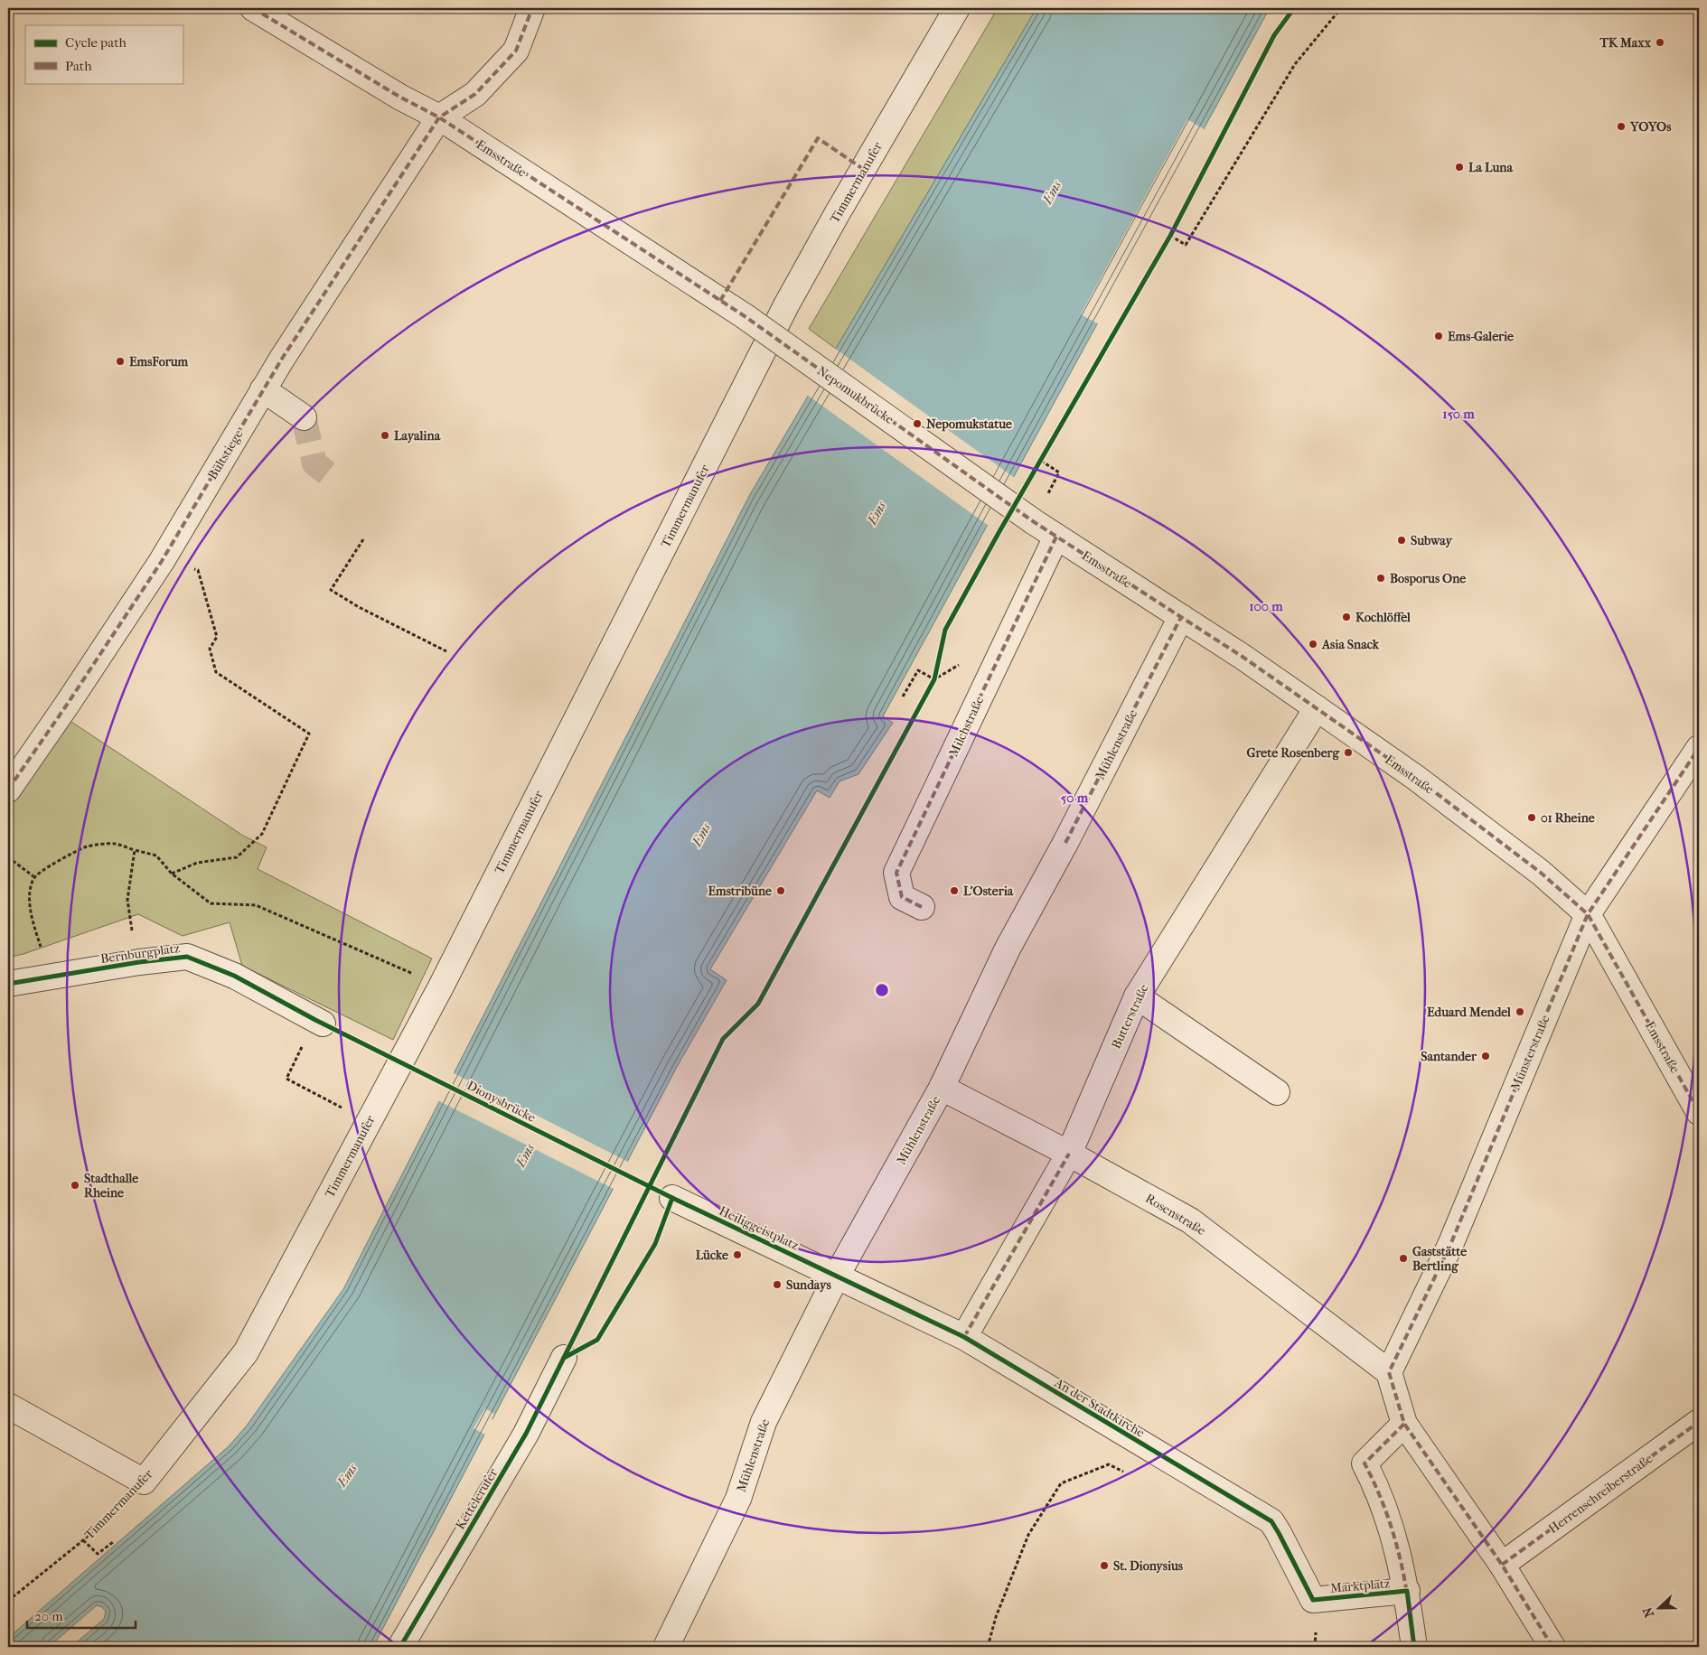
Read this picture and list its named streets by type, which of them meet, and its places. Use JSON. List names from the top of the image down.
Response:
{
  "streets": {
    "street": [
      "Emsstraße",
      "Timmermanufer",
      "Nepomukbrücke",
      "Bültstiege",
      "Milchstraße",
      "Mühlenstraße",
      "Bernburgplatz",
      "Butterstraße",
      "Münsterstraße",
      "Rosenstraße",
      "Heiliggeistplatz",
      "An der Stadtkirche",
      "Herrenschreiberstraße",
      "Kettelerufer",
      "Marktplatz"
    ],
    "cycle path": ["Dionysbrücke"]
  },
  "crossings": [
    ["Emsstraße", "Nepomukbrücke"],
    ["Emsstraße", "Bültstiege"],
    ["Emsstraße", "Milchstraße"],
    ["Emsstraße", "Mühlenstraße"],
    ["Emsstraße", "Butterstraße"],
    ["Emsstraße", "Münsterstraße"],
    ["Mühlenstraße", "Rosenstraße"],
    ["Mühlenstraße", "Heiliggeistplatz"],
    ["Mühlenstraße", "An der Stadtkirche"],
    ["Butterstraße", "Rosenstraße"],
    ["Butterstraße", "An der Stadtkirche"],
    ["Münsterstraße", "Rosenstraße"],
    ["Heiliggeistplatz", "An der Stadtkirche"],
    ["An der Stadtkirche", "Marktplatz"]
  ],
  "water": ["Ems"],
  "places": [
    "TK Maxx",
    "YOYOs",
    "La Luna",
    "Ems-Galerie",
    "EmsForum",
    "Nepomukstatue",
    "Layalina",
    "Subway",
    "Bosporus One",
    "Kochlöffel",
    "Asia Snack",
    "Grete Rosenberg",
    "01 Rheine",
    "Emstribüne",
    "L'Osteria",
    "Eduard Mendel",
    "Santander",
    "Stadthalle Rheine",
    "Lücke",
    "Gaststätte Bertling",
    "Sundays",
    "St. Dionysius"
  ],
  "legend": ["Cycle path", "Path"],
  "scale_bar": "20 m",
  "north": "left",
  "rings": ["150 m", "100 m", "50 m"]
}
